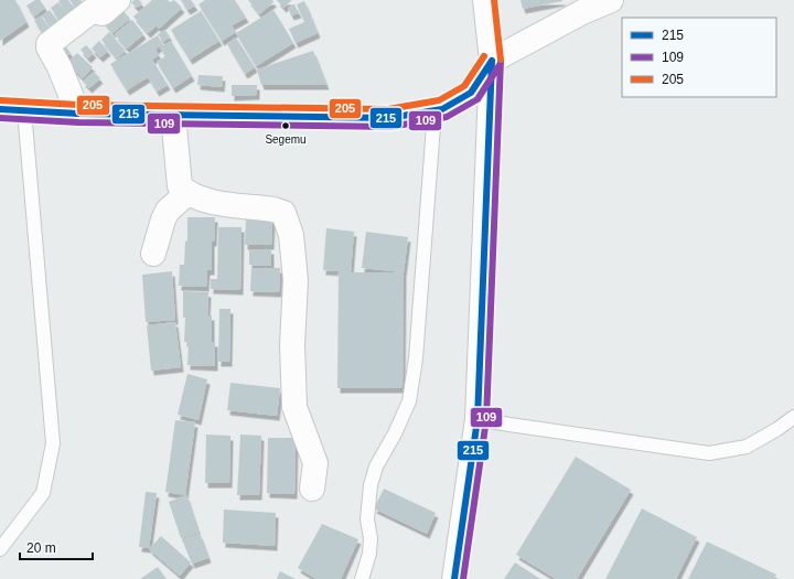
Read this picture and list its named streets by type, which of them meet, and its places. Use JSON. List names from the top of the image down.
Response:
{
  "places": ["Segemu"],
  "lines": ["transit line 205", "transit line 215", "transit line 109"],
  "legend": ["215", "109", "205"],
  "scale_bar": "20 m"
}
